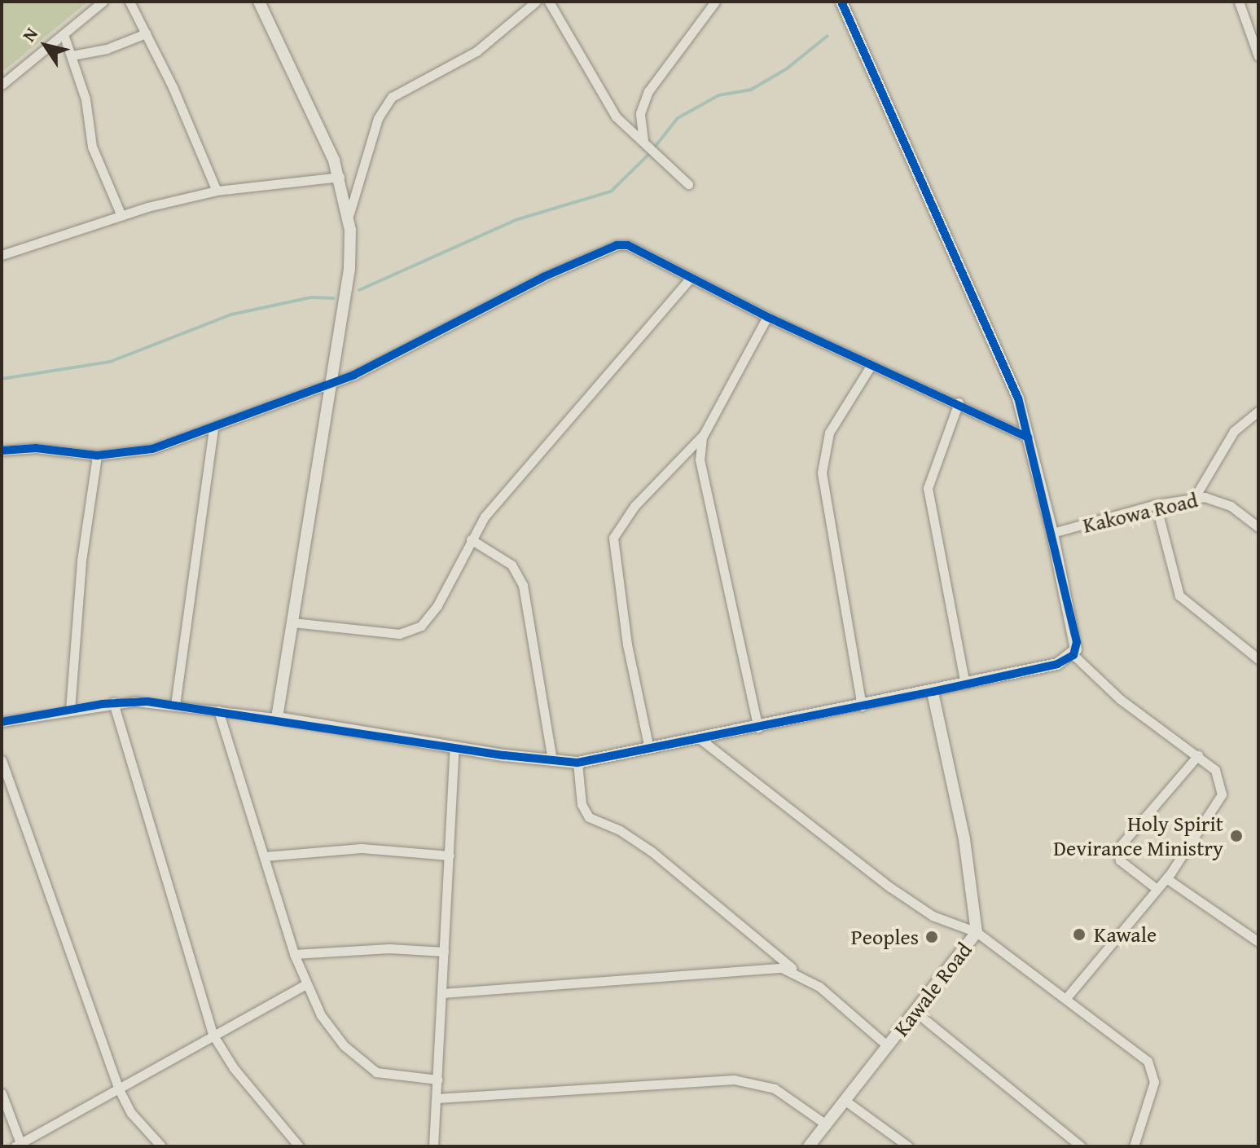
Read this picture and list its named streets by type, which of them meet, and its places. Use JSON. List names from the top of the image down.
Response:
{
  "streets": {
    "street": ["Kakowa Road", "Kawale Road"]
  },
  "places": ["Holy Spirit Devirance Ministry", "Kawale", "Peoples"],
  "north": "top left"
}
